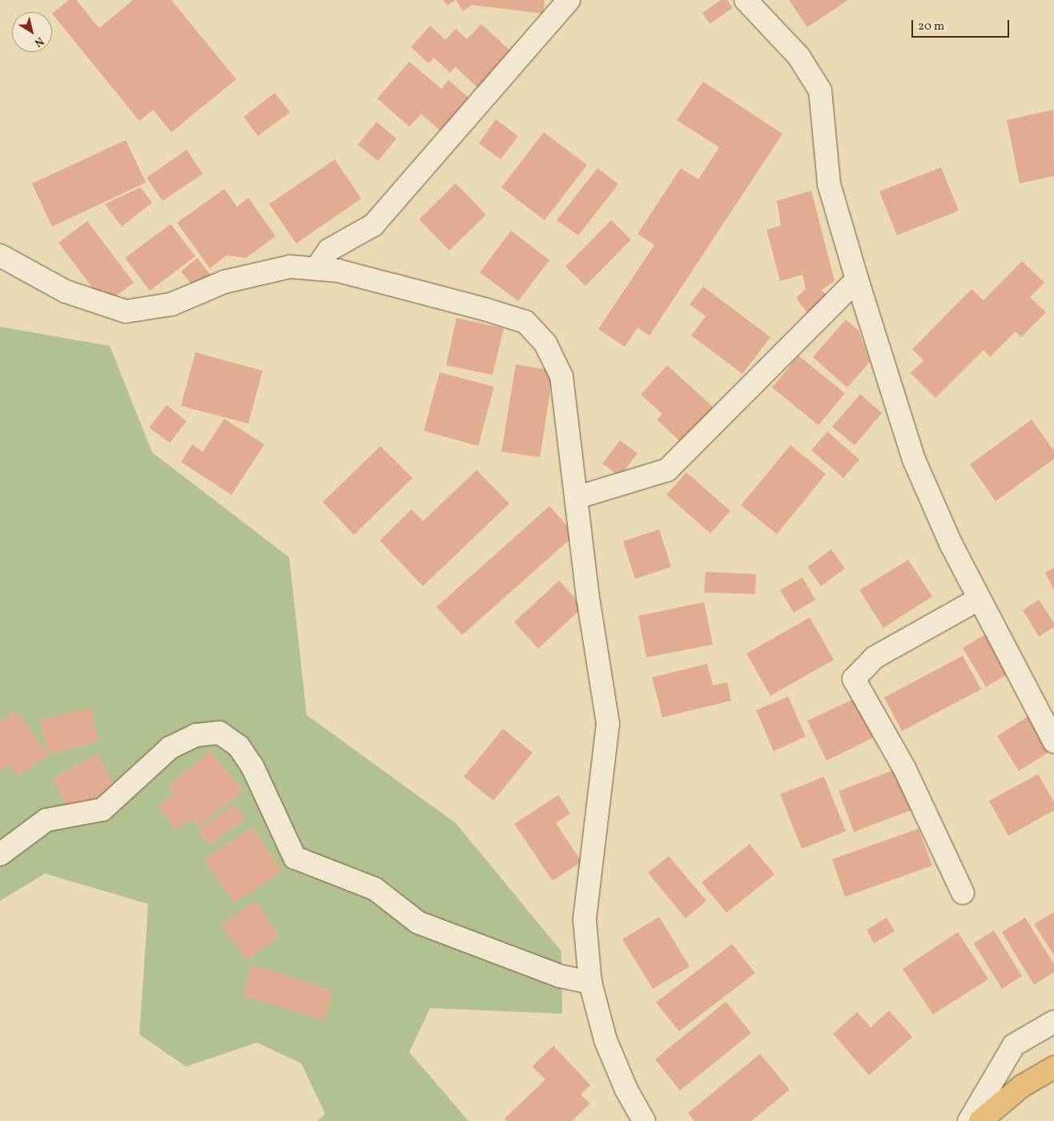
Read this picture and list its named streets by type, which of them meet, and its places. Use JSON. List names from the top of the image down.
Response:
{
  "scale_bar": "20 m",
  "north": "bottom right"
}
